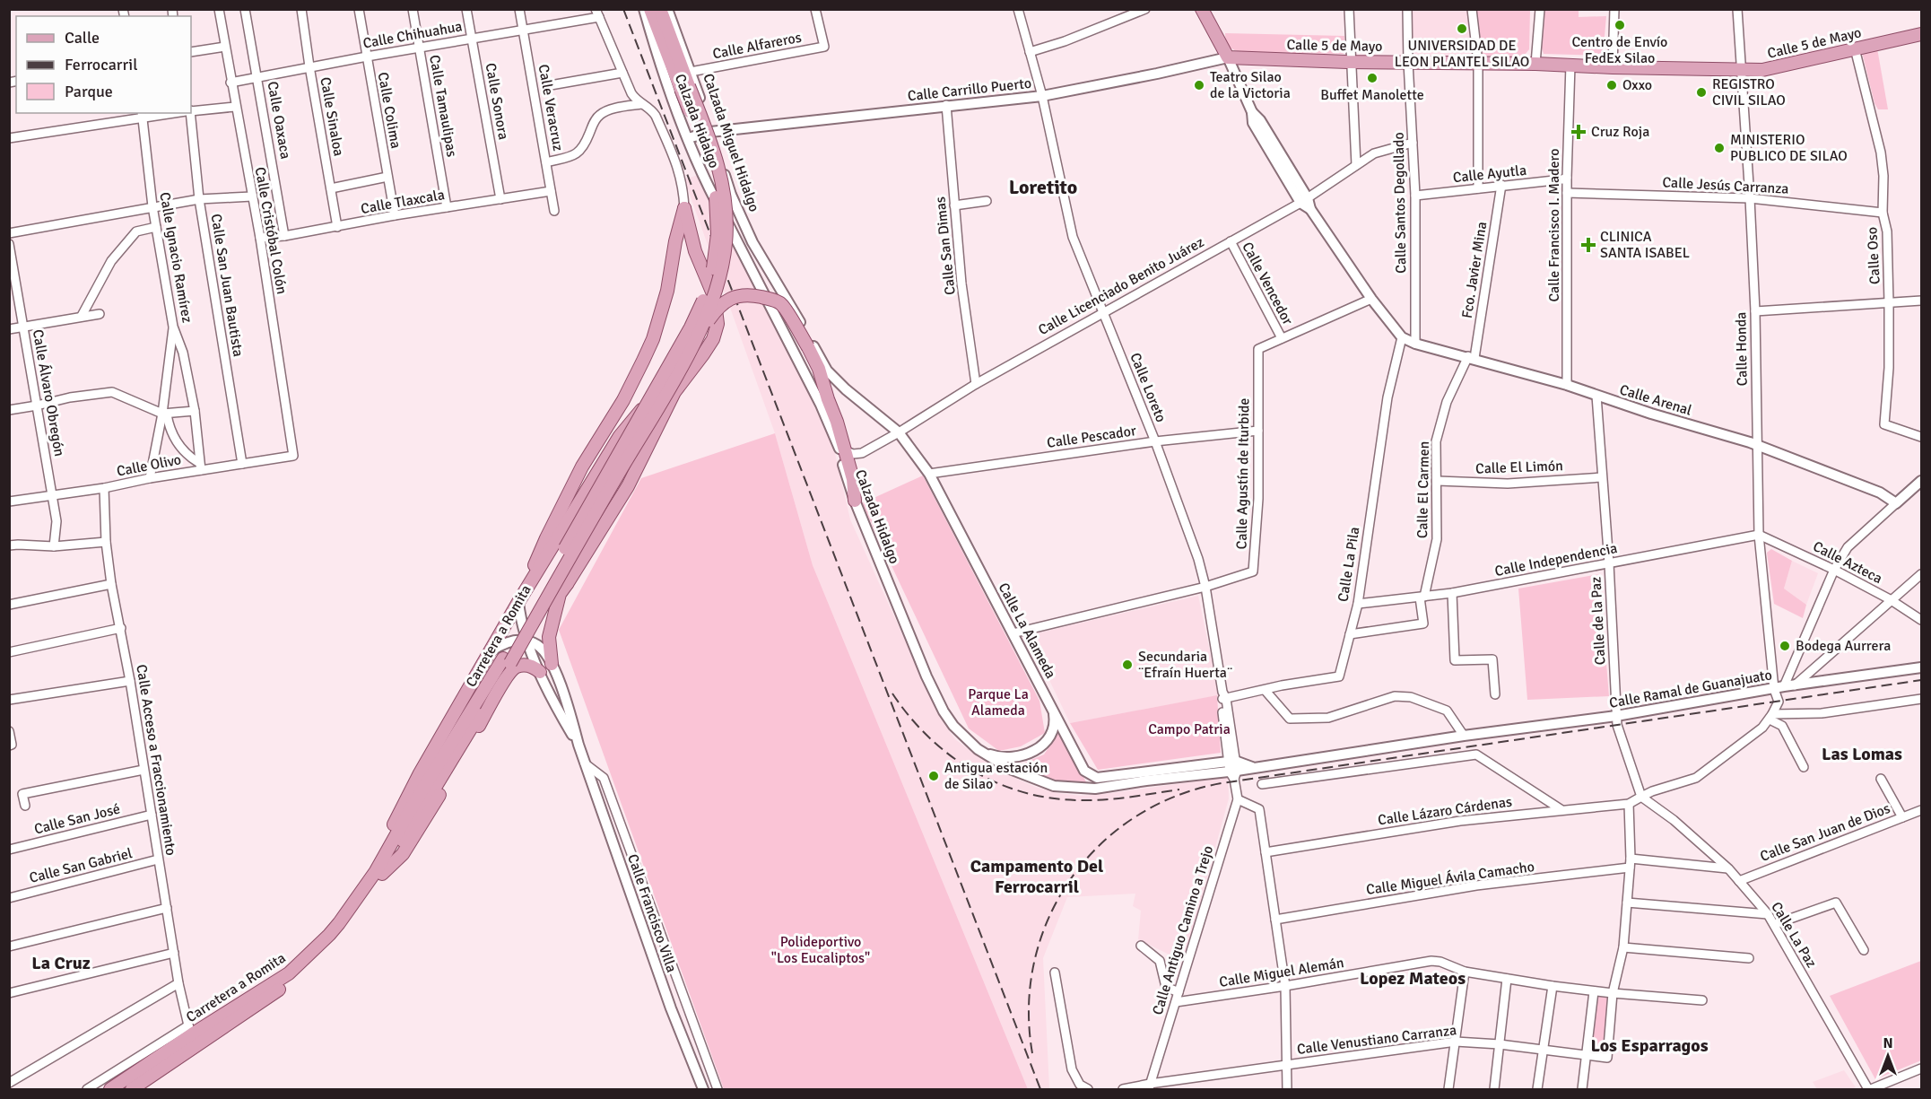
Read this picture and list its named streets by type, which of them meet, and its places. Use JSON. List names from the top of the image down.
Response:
{
  "streets": {
    "main road": ["Calle 5 de Mayo", "Calzada Miguel Hidalgo", "Carretera a Romita"],
    "street": [
      "Calle Chihuahua",
      "Calle Alfareros",
      "Calle Carrillo Puerto",
      "Calle Sonora",
      "Calle Tamaulipas",
      "Calle Veracruz",
      "Calle Colima",
      "Calle Sinaloa",
      "Calle Oaxaca",
      "Calzada Hidalgo",
      "Calle Ayutla",
      "Calle Jesús Carranza",
      "Calle Tlaxcala",
      "Calle Santos Degollado",
      "Calle Francisco I. Madero",
      "Calle Cristóbal Colón",
      "Calle San Dimas",
      "Calle Oso",
      "Calle Ignacio Ramírez",
      "Fco. Javier Mina",
      "Calle Vencedor",
      "Calle San Juan Bautista",
      "Calle Licenciado Benito Juárez",
      "Calle Honda",
      "Calle Loreto",
      "Calle Álvaro Obregón",
      "Calle Arenal",
      "Calle Pescador",
      "Calle Olivo",
      "Calle El Limón",
      "Calle Agustín de Iturbide",
      "Calle El Carmen",
      "Calle Independencia",
      "Calle Azteca",
      "Calle La Pila",
      "Calle de la Paz",
      "Calle La Alameda",
      "Calle Ramal de Guanajuato",
      "Calle Acceso a Fraccionamiento",
      "Calle Lázaro Cárdenas",
      "Calle San José",
      "Calle San Juan de Dios",
      "Calle San Gabriel",
      "Calle Miguel Ávila Camacho",
      "Calle Francisco Villa",
      "Calle Antiguo Camino a Trejo",
      "Calle La Paz",
      "Calle Miguel Alemán",
      "Calle Venustiano Carranza"
    ]
  },
  "crossings": [
    ["Calle Chihuahua", "Calle Sonora"],
    ["Calle Chihuahua", "Calle Tamaulipas"],
    ["Calle Chihuahua", "Calle Veracruz"],
    ["Calle Chihuahua", "Calle Colima"],
    ["Calle Chihuahua", "Calle Sinaloa"],
    ["Calle Chihuahua", "Calle Oaxaca"],
    ["Calle Chihuahua", "Calle Cristóbal Colón"],
    ["Calle 5 de Mayo", "Calle Carrillo Puerto"],
    ["Calle 5 de Mayo", "Calle Santos Degollado"],
    ["Calle 5 de Mayo", "Calle Francisco I. Madero"],
    ["Calle 5 de Mayo", "Calle Oso"],
    ["Calle 5 de Mayo", "Calle Honda"],
    ["Calle Alfareros", "Calzada Miguel Hidalgo"],
    ["Calle Carrillo Puerto", "Calzada Hidalgo"],
    ["Calle Carrillo Puerto", "Calzada Miguel Hidalgo"],
    ["Calle Carrillo Puerto", "Calle San Dimas"],
    ["Calle Carrillo Puerto", "Calle Loreto"],
    ["Calle Sonora", "Calle Tlaxcala"],
    ["Calle Tamaulipas", "Calle Tlaxcala"],
    ["Calle Veracruz", "Calle Tlaxcala"],
    ["Calle Colima", "Calle Tlaxcala"],
    ["Calle Sinaloa", "Calle Tlaxcala"],
    ["Calle Oaxaca", "Calle Tlaxcala"],
    ["Calzada Hidalgo", "Calle Loreto"],
    ["Calzada Hidalgo", "Calle Ramal de Guanajuato"],
    ["Calzada Hidalgo", "Calle Antiguo Camino a Trejo"],
    ["Calzada Miguel Hidalgo", "Calle La Alameda"],
    ["Calzada Miguel Hidalgo", "Carretera a Romita"],
    ["Calle Ayutla", "Calle Santos Degollado"],
    ["Calle Ayutla", "Calle Francisco I. Madero"],
    ["Calle Ayutla", "Fco. Javier Mina"],
    ["Calle Jesús Carranza", "Calle Francisco I. Madero"],
    ["Calle Jesús Carranza", "Calle Oso"],
    ["Calle Jesús Carranza", "Calle Honda"],
    ["Calle Tlaxcala", "Calle Cristóbal Colón"],
    ["Calle Santos Degollado", "Calle Licenciado Benito Juárez"],
    ["Calle Santos Degollado", "Calle Arenal"],
    ["Calle Francisco I. Madero", "Calle Arenal"],
    ["Calle Cristóbal Colón", "Calle Olivo"],
    ["Calle San Dimas", "Calle Licenciado Benito Juárez"],
    ["Calle Ignacio Ramírez", "Calle Olivo"],
    ["Fco. Javier Mina", "Calle Arenal"],
    ["Fco. Javier Mina", "Calle El Carmen"],
    ["Calle Vencedor", "Calle Licenciado Benito Juárez"],
    ["Calle Vencedor", "Calle Agustín de Iturbide"],
    ["Calle San Juan Bautista", "Calle Olivo"],
    ["Calle Licenciado Benito Juárez", "Calle Loreto"],
    ["Calle Licenciado Benito Juárez", "Calle La Alameda"],
    ["Calle Honda", "Calle Arenal"],
    ["Calle Honda", "Calle Independencia"],
    ["Calle Honda", "Calle Azteca"],
    ["Calle Honda", "Calle Ramal de Guanajuato"],
    ["Calle Loreto", "Calle Pescador"],
    ["Calle Loreto", "Calle Agustín de Iturbide"],
    ["Calle Loreto", "Calle La Pila"],
    ["Calle Loreto", "Calle Ramal de Guanajuato"],
    ["Calle Loreto", "Calle Antiguo Camino a Trejo"],
    ["Calle Álvaro Obregón", "Calle Olivo"],
    ["Calle Arenal", "Calle El Carmen"],
    ["Calle Arenal", "Calle La Pila"],
    ["Calle Arenal", "Calle de la Paz"],
    ["Calle Pescador", "Calle Agustín de Iturbide"],
    ["Calle Pescador", "Calle La Alameda"],
    ["Calle Olivo", "Calle Acceso a Fraccionamiento"],
    ["Calle El Limón", "Calle El Carmen"],
    ["Calle El Limón", "Calle de la Paz"],
    ["Calle Agustín de Iturbide", "Calle La Alameda"],
    ["Calle El Carmen", "Calle Independencia"],
    ["Calle El Carmen", "Calle La Pila"],
    ["Calle Independencia", "Calle Azteca"],
    ["Calle Independencia", "Calle La Pila"],
    ["Calle Independencia", "Calle de la Paz"],
    ["Calle de la Paz", "Calle Ramal de Guanajuato"],
    ["Calle de la Paz", "Calle La Paz"],
    ["Carretera a Romita", "Calle Acceso a Fraccionamiento"],
    ["Calle Ramal de Guanajuato", "Calle Antiguo Camino a Trejo"],
    ["Calle Acceso a Fraccionamiento", "Calle San José"],
    ["Calle Acceso a Fraccionamiento", "Calle San Gabriel"],
    ["Calle San Juan de Dios", "Calle La Paz"],
    ["Calle Antiguo Camino a Trejo", "Calle Miguel Alemán"],
    ["Calle Antiguo Camino a Trejo", "Calle Venustiano Carranza"],
    ["Calle Miguel Alemán", "Calle Venustiano Carranza"]
  ],
  "districts": [
    "Loretito",
    "Las Lomas",
    "Campamento Del Ferrocarril",
    "La Cruz",
    "Lopez Mateos",
    "Los Esparragos"
  ],
  "parks": ["Parque La Alameda", "Campo Patria", "Polideportivo \"Los Eucaliptos\""],
  "places": {
    "other": [
      "Centro de Envío FedEx Silao",
      "UNIVERSIDAD DE LEON PLANTEL SILAO",
      "Buffet Manolette",
      "Teatro Silao de la Victoria",
      "Oxxo",
      "REGISTRO CIVIL SILAO",
      "MINISTERIO PUBLICO DE SILAO",
      "Bodega Aurrera",
      "Secundaria ¨Efraín Huerta¨",
      "Antigua estación de Silao"
    ],
    "health": ["Cruz Roja", "CLINICA SANTA ISABEL"]
  },
  "legend": ["Calle", "Ferrocarril", "Parque"],
  "north": "top"
}
